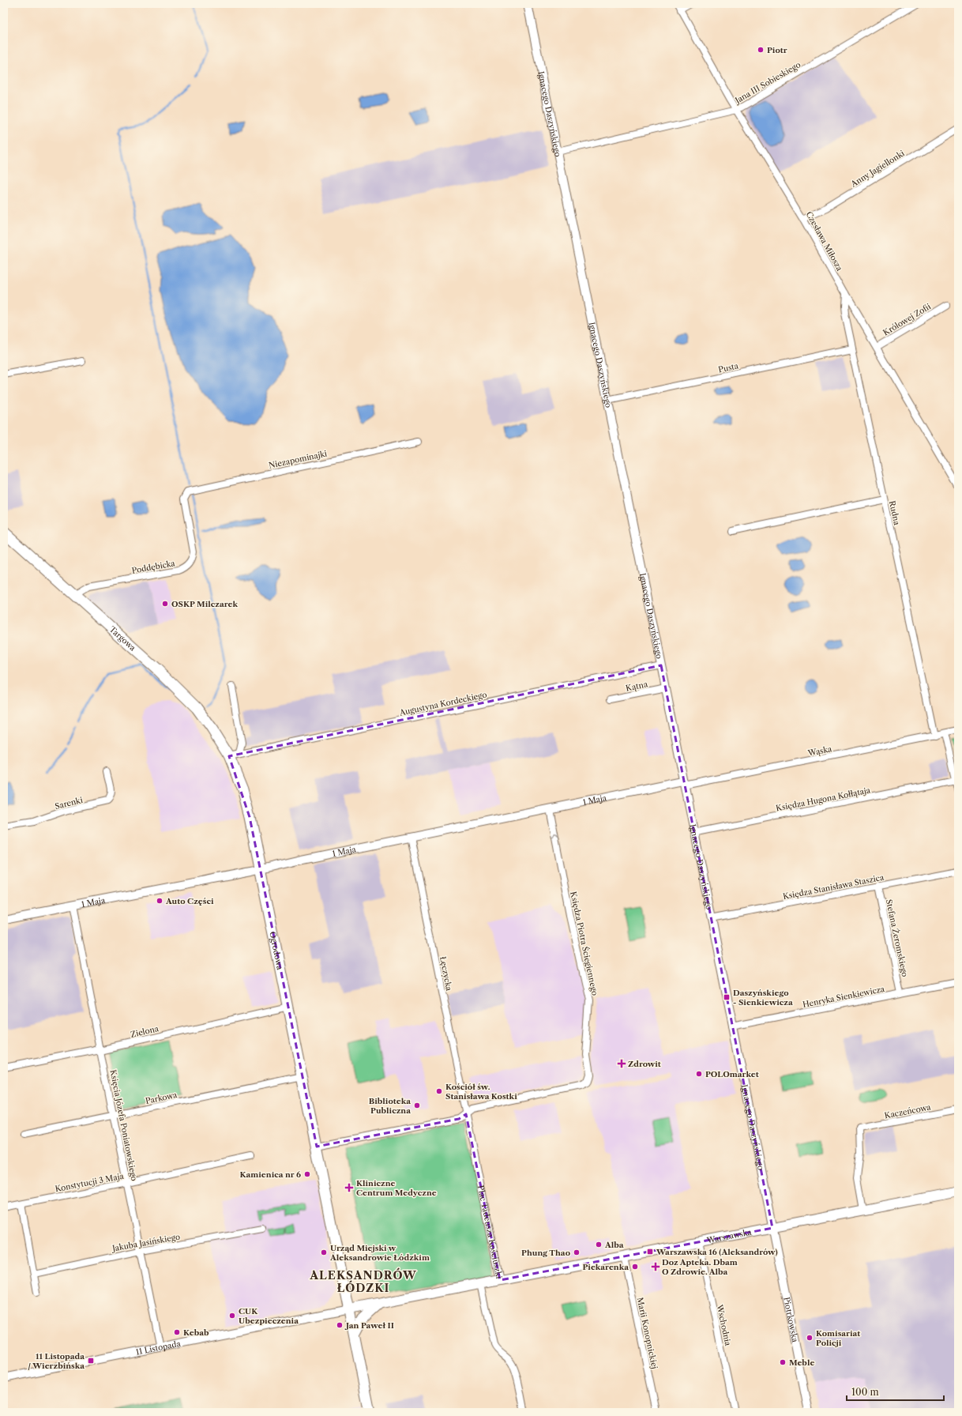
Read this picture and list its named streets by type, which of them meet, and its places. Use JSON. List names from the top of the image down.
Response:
{
  "streets": {
    "main road": [
      "Targowa",
      "Ogrodowa",
      "Plac Tadeusza Kościuszki",
      "Warszawska"
    ],
    "street": [
      "Jana III Sobieskiego",
      "Ignacego Daszyńskiego",
      "Anny Jagiellonki",
      "Czesława Miłosza",
      "Królowej Zofii",
      "Pusta",
      "Niezapominajki",
      "Rudna",
      "Poddębicka",
      "Kątna",
      "Augustyna Kordeckiego",
      "Wąska",
      "Księdza Hugona Kołłątaja",
      "1 Maja",
      "Sarenki",
      "Księdza Stanisława Staszica",
      "Stefana Żeromskiego",
      "Księdza Piotra Ściegiennego",
      "Łęczycka",
      "Henryka Sienkiewicza",
      "Zielona",
      "Parkowa",
      "Kaczeńcowa",
      "Księcia Józefa Poniatowskiego",
      "Konstytucji 3 Maja",
      "Jakuba Jasińskiego",
      "Piotrkowska",
      "Wschodnia",
      "Marii Konopnickiej",
      "11 Listopada"
    ]
  },
  "crossings": [
    ["Jana III Sobieskiego", "Ignacego Daszyńskiego"],
    ["Jana III Sobieskiego", "Czesława Miłosza"],
    ["Ignacego Daszyńskiego", "Pusta"],
    ["Ignacego Daszyńskiego", "Kątna"],
    ["Ignacego Daszyńskiego", "Augustyna Kordeckiego"],
    ["Ignacego Daszyńskiego", "Wąska"],
    ["Ignacego Daszyńskiego", "Księdza Hugona Kołłątaja"],
    ["Ignacego Daszyńskiego", "1 Maja"],
    ["Ignacego Daszyńskiego", "Księdza Stanisława Staszica"],
    ["Ignacego Daszyńskiego", "Henryka Sienkiewicza"],
    ["Ignacego Daszyńskiego", "Warszawska"],
    ["Ignacego Daszyńskiego", "Piotrkowska"],
    ["Anny Jagiellonki", "Czesława Miłosza"],
    ["Czesława Miłosza", "Królowej Zofii"],
    ["Czesława Miłosza", "Rudna"],
    ["Pusta", "Rudna"],
    ["Niezapominajki", "Poddębicka"],
    ["Rudna", "Wąska"],
    ["Poddębicka", "Targowa"],
    ["Targowa", "Augustyna Kordeckiego"],
    ["Targowa", "Ogrodowa"],
    ["Augustyna Kordeckiego", "Ogrodowa"],
    ["Wąska", "1 Maja"],
    ["1 Maja", "Księdza Piotra Ściegiennego"],
    ["1 Maja", "Ogrodowa"],
    ["1 Maja", "Łęczycka"],
    ["1 Maja", "Księcia Józefa Poniatowskiego"],
    ["Księdza Stanisława Staszica", "Stefana Żeromskiego"],
    ["Stefana Żeromskiego", "Henryka Sienkiewicza"],
    ["Księdza Piotra Ściegiennego", "Łęczycka"],
    ["Księdza Piotra Ściegiennego", "Plac Tadeusza Kościuszki"],
    ["Ogrodowa", "Zielona"],
    ["Ogrodowa", "Parkowa"],
    ["Łęczycka", "Plac Tadeusza Kościuszki"],
    ["Zielona", "Księcia Józefa Poniatowskiego"],
    ["Parkowa", "Księcia Józefa Poniatowskiego"],
    ["Kaczeńcowa", "Warszawska"],
    ["Księcia Józefa Poniatowskiego", "Konstytucji 3 Maja"],
    ["Księcia Józefa Poniatowskiego", "Jakuba Jasińskiego"],
    ["Księcia Józefa Poniatowskiego", "11 Listopada"],
    ["Plac Tadeusza Kościuszki", "Warszawska"],
    ["Plac Tadeusza Kościuszki", "11 Listopada"],
    ["Warszawska", "Piotrkowska"],
    ["Warszawska", "Wschodnia"],
    ["Warszawska", "Marii Konopnickiej"]
  ],
  "districts": ["ALEKSANDRÓW ŁÓDZKI"],
  "places": {
    "other": [
      "Piotr",
      "OSKP Milczarek",
      "Auto Części",
      "POLOmarket",
      "Kościół św. Stanisława Kostki",
      "Biblioteka Publiczna",
      "Kamienica nr 6",
      "Alba",
      "Urząd Miejski w Aleksandrowie Łódzkim",
      "Phung Thao",
      "Piekarenka",
      "CUK Ubezpieczenia",
      "Jan Paweł II",
      "Kebab",
      "Komisariat Policji",
      "Meble"
    ],
    "transit": ["Daszyńskiego - Sienkiewicza", "Warszawska 16 (Aleksandrów)", "11 Listopada / Wierzbińska"],
    "health": ["Zdrowit", "Kliniczne Centrum Medyczne", "Doz Apteka. Dbam O Zdrowie. Alba"]
  },
  "scale_bar": "100 m"
}
